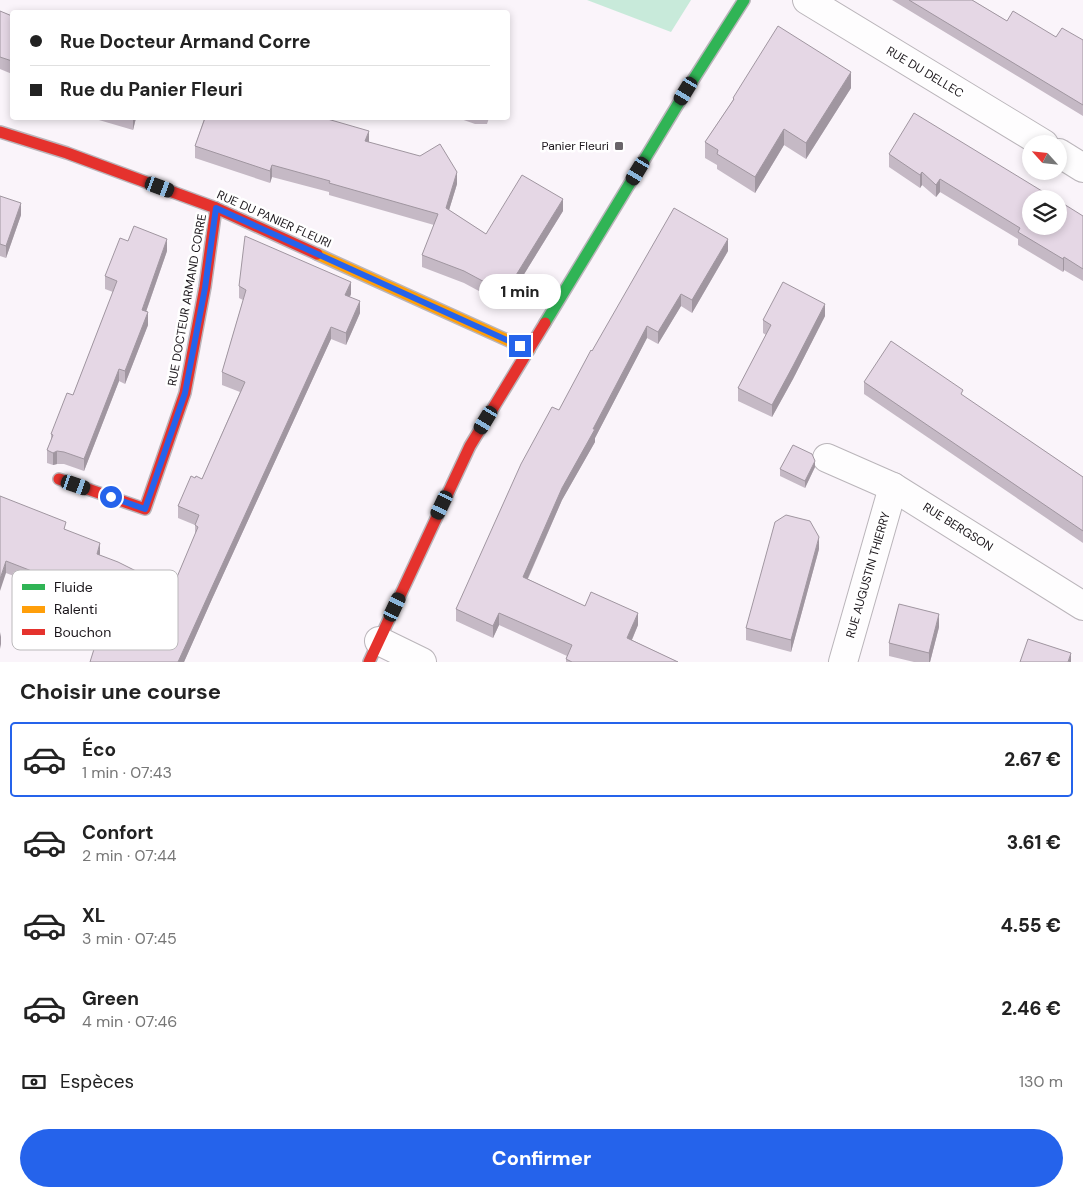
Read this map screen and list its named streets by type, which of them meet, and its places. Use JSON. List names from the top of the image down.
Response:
{
  "streets": {
    "street": [
      "RUE DU DELLEC",
      "RUE DU PANIER FLEURI",
      "RUE DOCTEUR ARMAND CORRE",
      "RUE BERGSON",
      "RUE AUGUSTIN THIERRY"
    ]
  },
  "crossings": [
    ["RUE DU PANIER FLEURI", "RUE DOCTEUR ARMAND CORRE"],
    ["RUE BERGSON", "RUE AUGUSTIN THIERRY"]
  ],
  "places": {
    "transit": ["Panier Fleuri"]
  },
  "legend": ["Fluide", "Ralenti", "Bouchon"],
  "north": "top left",
  "page": {
    "banner": ["Rue Docteur Armand Corre", "Rue du Panier Fleuri"],
    "bubble": "1 min",
    "heading": "Choisir une course",
    "list": [
      {
        "name": "Éco",
        "note": "1 min · 07:43",
        "value": "2.67 €"
      },
      {
        "name": "Confort",
        "note": "2 min · 07:44",
        "value": "3.61 €"
      },
      {
        "name": "XL",
        "note": "3 min · 07:45",
        "value": "4.55 €"
      },
      {
        "name": "Green",
        "note": "4 min · 07:46",
        "value": "2.46 €"
      }
    ],
    "pay": ["Espèces", "130 m"],
    "buttons": "Confirmer"
  }
}
